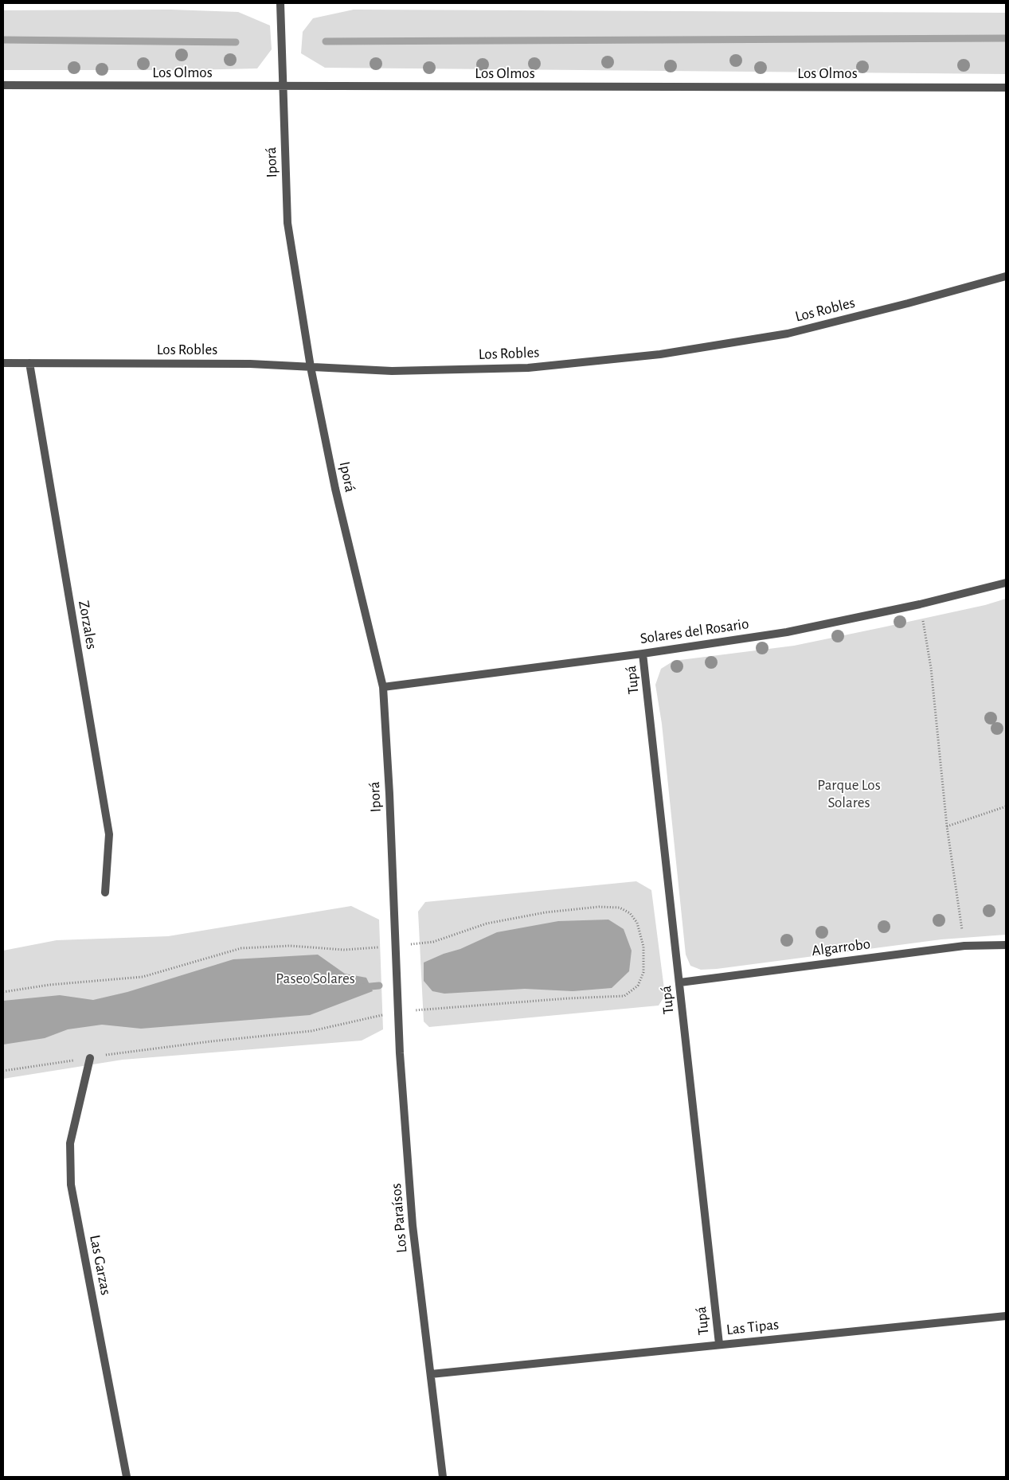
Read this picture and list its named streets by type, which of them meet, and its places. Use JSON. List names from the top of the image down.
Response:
{
  "streets": {
    "street": [
      "Los Olmos",
      "Iporá",
      "Los Robles",
      "Zorzales",
      "Solares del Rosario",
      "Tupá",
      "Algarrobo",
      "Los Paraísos",
      "Las Garzas",
      "Las Tipas"
    ]
  },
  "crossings": [
    ["Los Olmos", "Iporá"],
    ["Iporá", "Los Robles"],
    ["Iporá", "Solares del Rosario"],
    ["Iporá", "Los Paraísos"],
    ["Los Robles", "Zorzales"],
    ["Solares del Rosario", "Tupá"],
    ["Tupá", "Algarrobo"],
    ["Tupá", "Las Tipas"],
    ["Los Paraísos", "Las Tipas"]
  ],
  "parks": ["Parque Los Solares", "Paseo Solares"]
}
